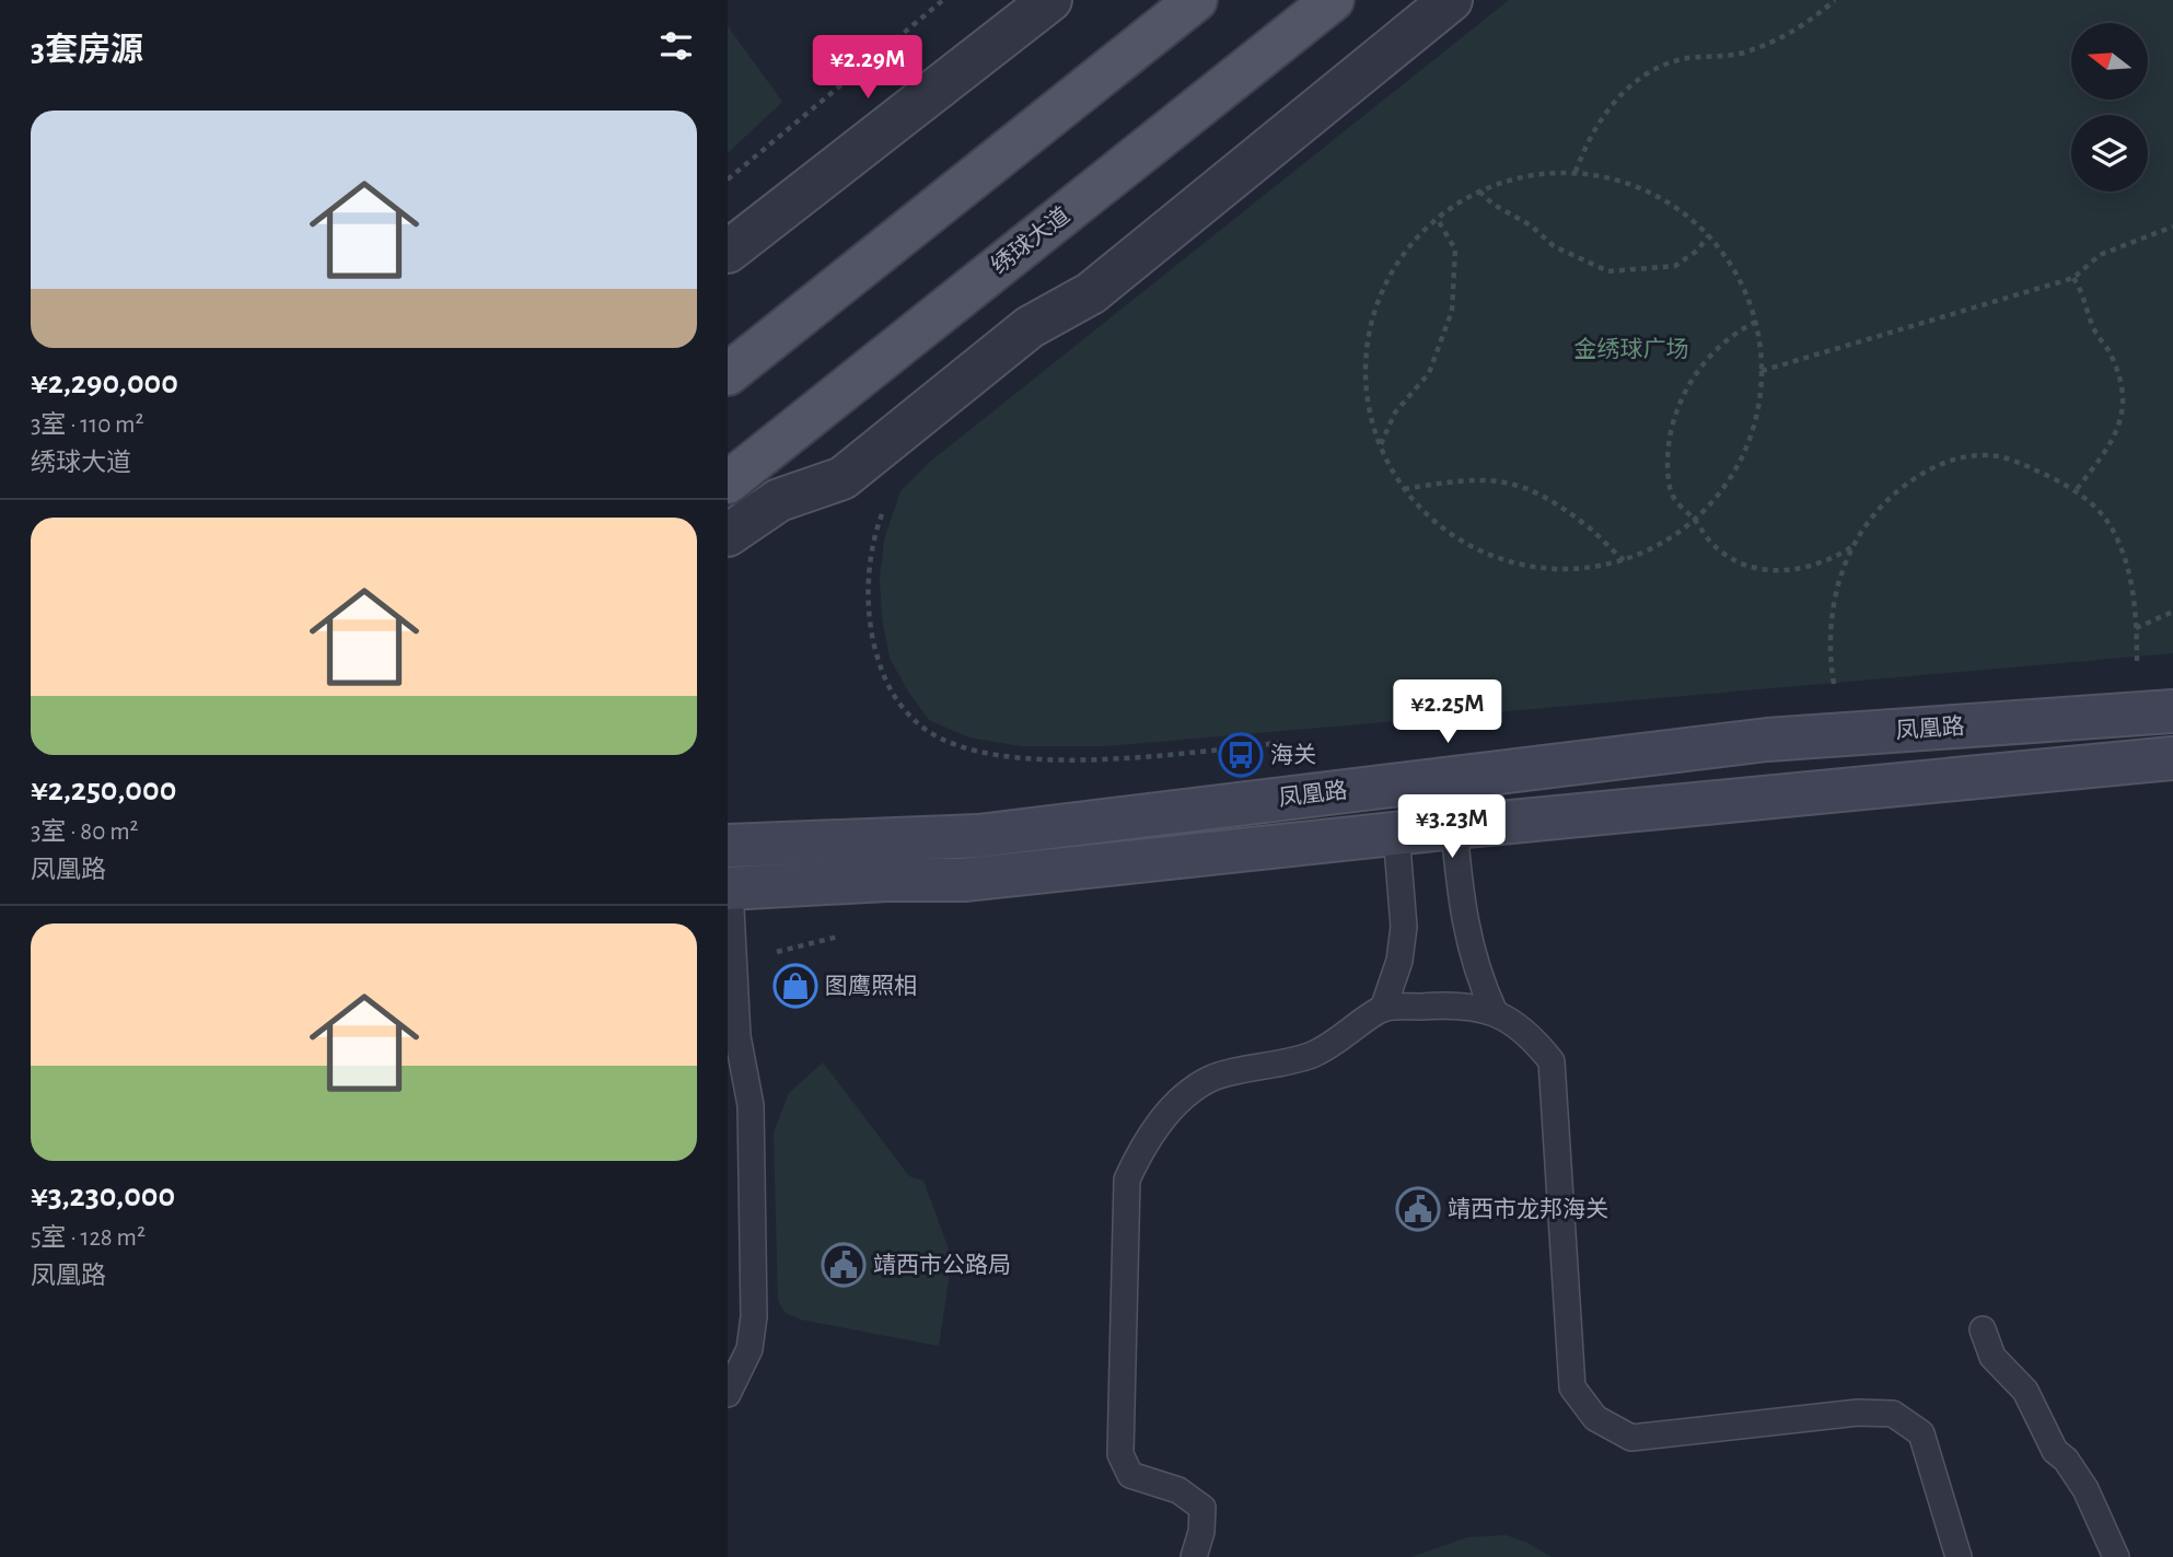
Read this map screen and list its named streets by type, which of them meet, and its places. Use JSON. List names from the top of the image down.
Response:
{
  "streets": {
    "main road": ["绣球大道", "凤凰路"]
  },
  "parks": ["金绣球广场"],
  "places": {
    "bus stop": ["海关"],
    "shop": ["图鹰照相"],
    "public building": ["靖西市龙邦海关", "靖西市公路局"]
  },
  "north": "left",
  "page": {
    "heading": "3套房源",
    "price": ["¥2.29M", "¥2.25M", "¥3.23M"],
    "list": [
      {
        "name": "¥2,290,000",
        "note": "3室 · 110 m² · 绣球大道"
      },
      {
        "name": "¥2,250,000",
        "note": "3室 · 80 m² · 凤凰路"
      },
      {
        "name": "¥3,230,000",
        "note": "5室 · 128 m² · 凤凰路"
      }
    ]
  }
}
